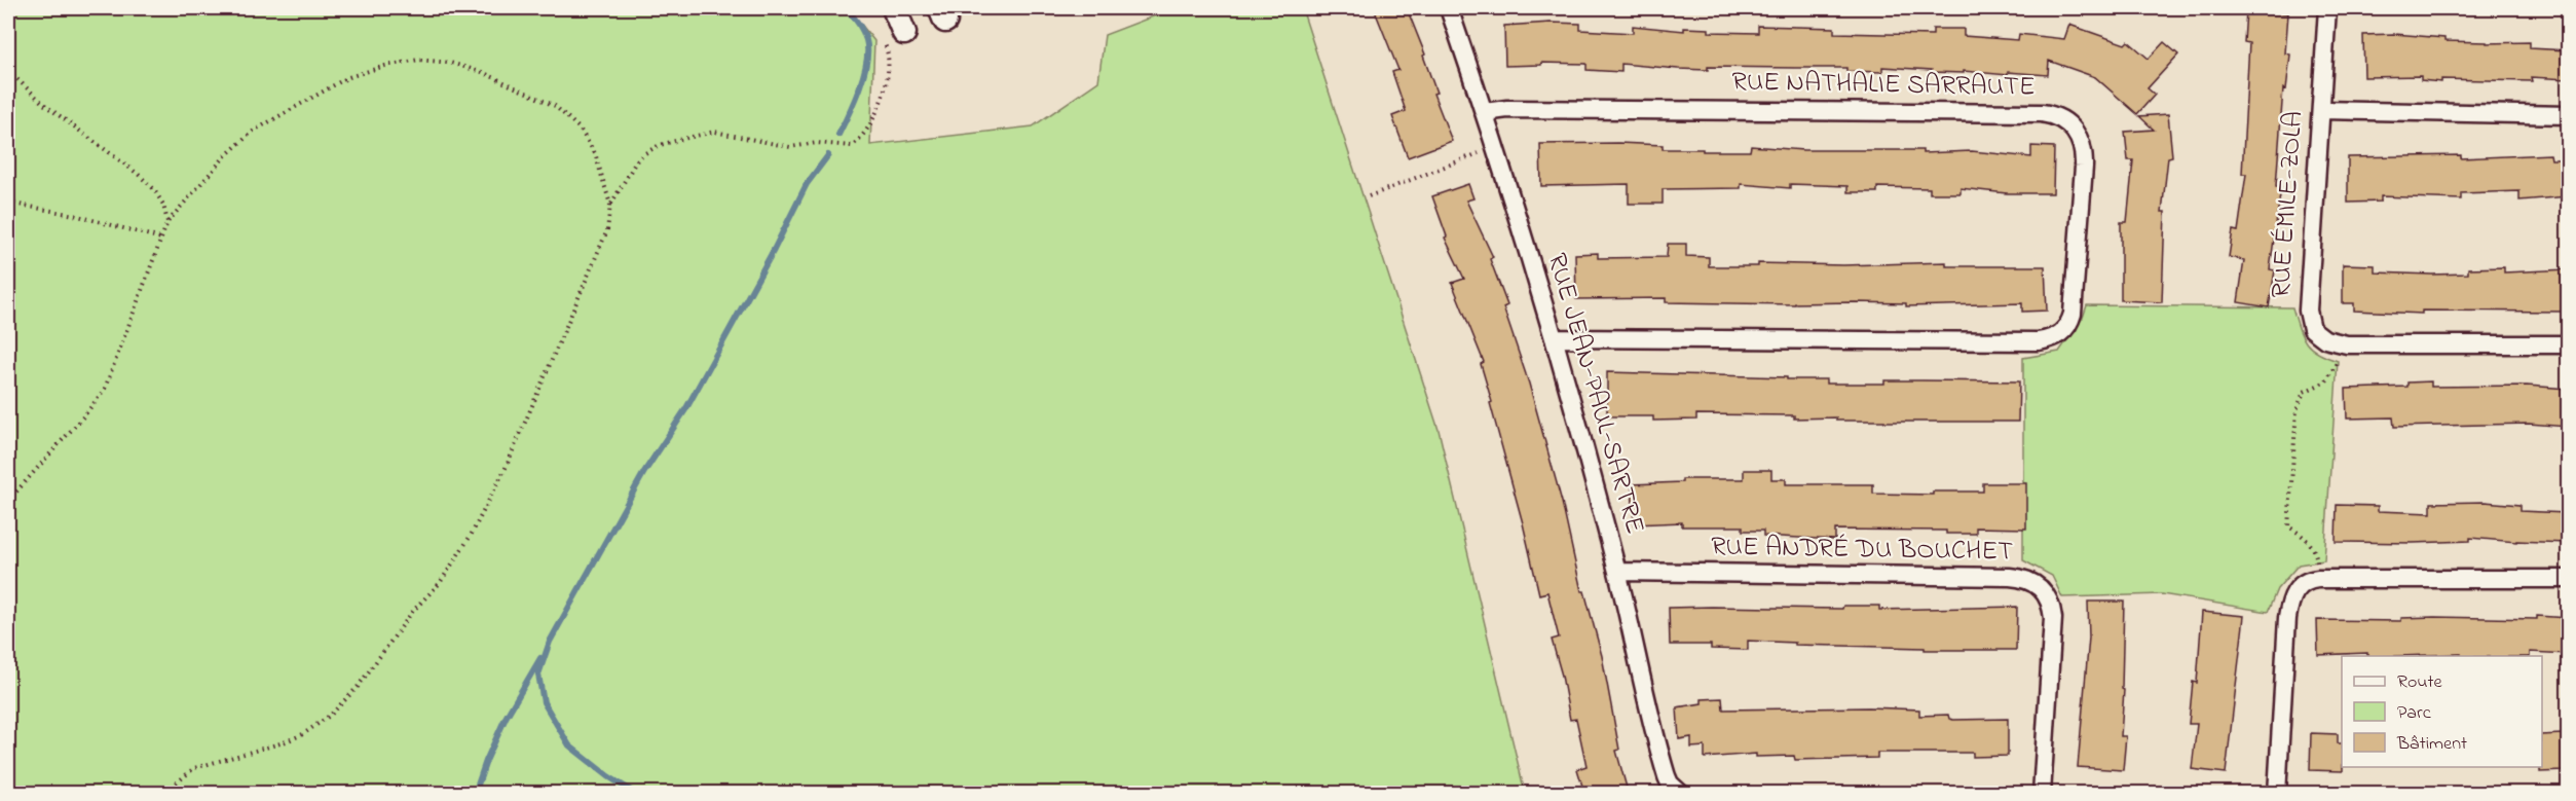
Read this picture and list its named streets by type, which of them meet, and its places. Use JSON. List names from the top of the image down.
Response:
{
  "streets": {
    "street": [
      "RUE NATHALIE SARRAUTE",
      "RUE ÉMILE-ZOLA",
      "RUE JEAN-PAUL-SARTRE",
      "RUE ANDRÉ DU BOUCHET"
    ]
  },
  "crossings": [
    ["RUE NATHALIE SARRAUTE", "RUE JEAN-PAUL-SARTRE"],
    ["RUE JEAN-PAUL-SARTRE", "RUE ANDRÉ DU BOUCHET"]
  ],
  "legend": ["Route", "Parc", "Bâtiment"]
}
